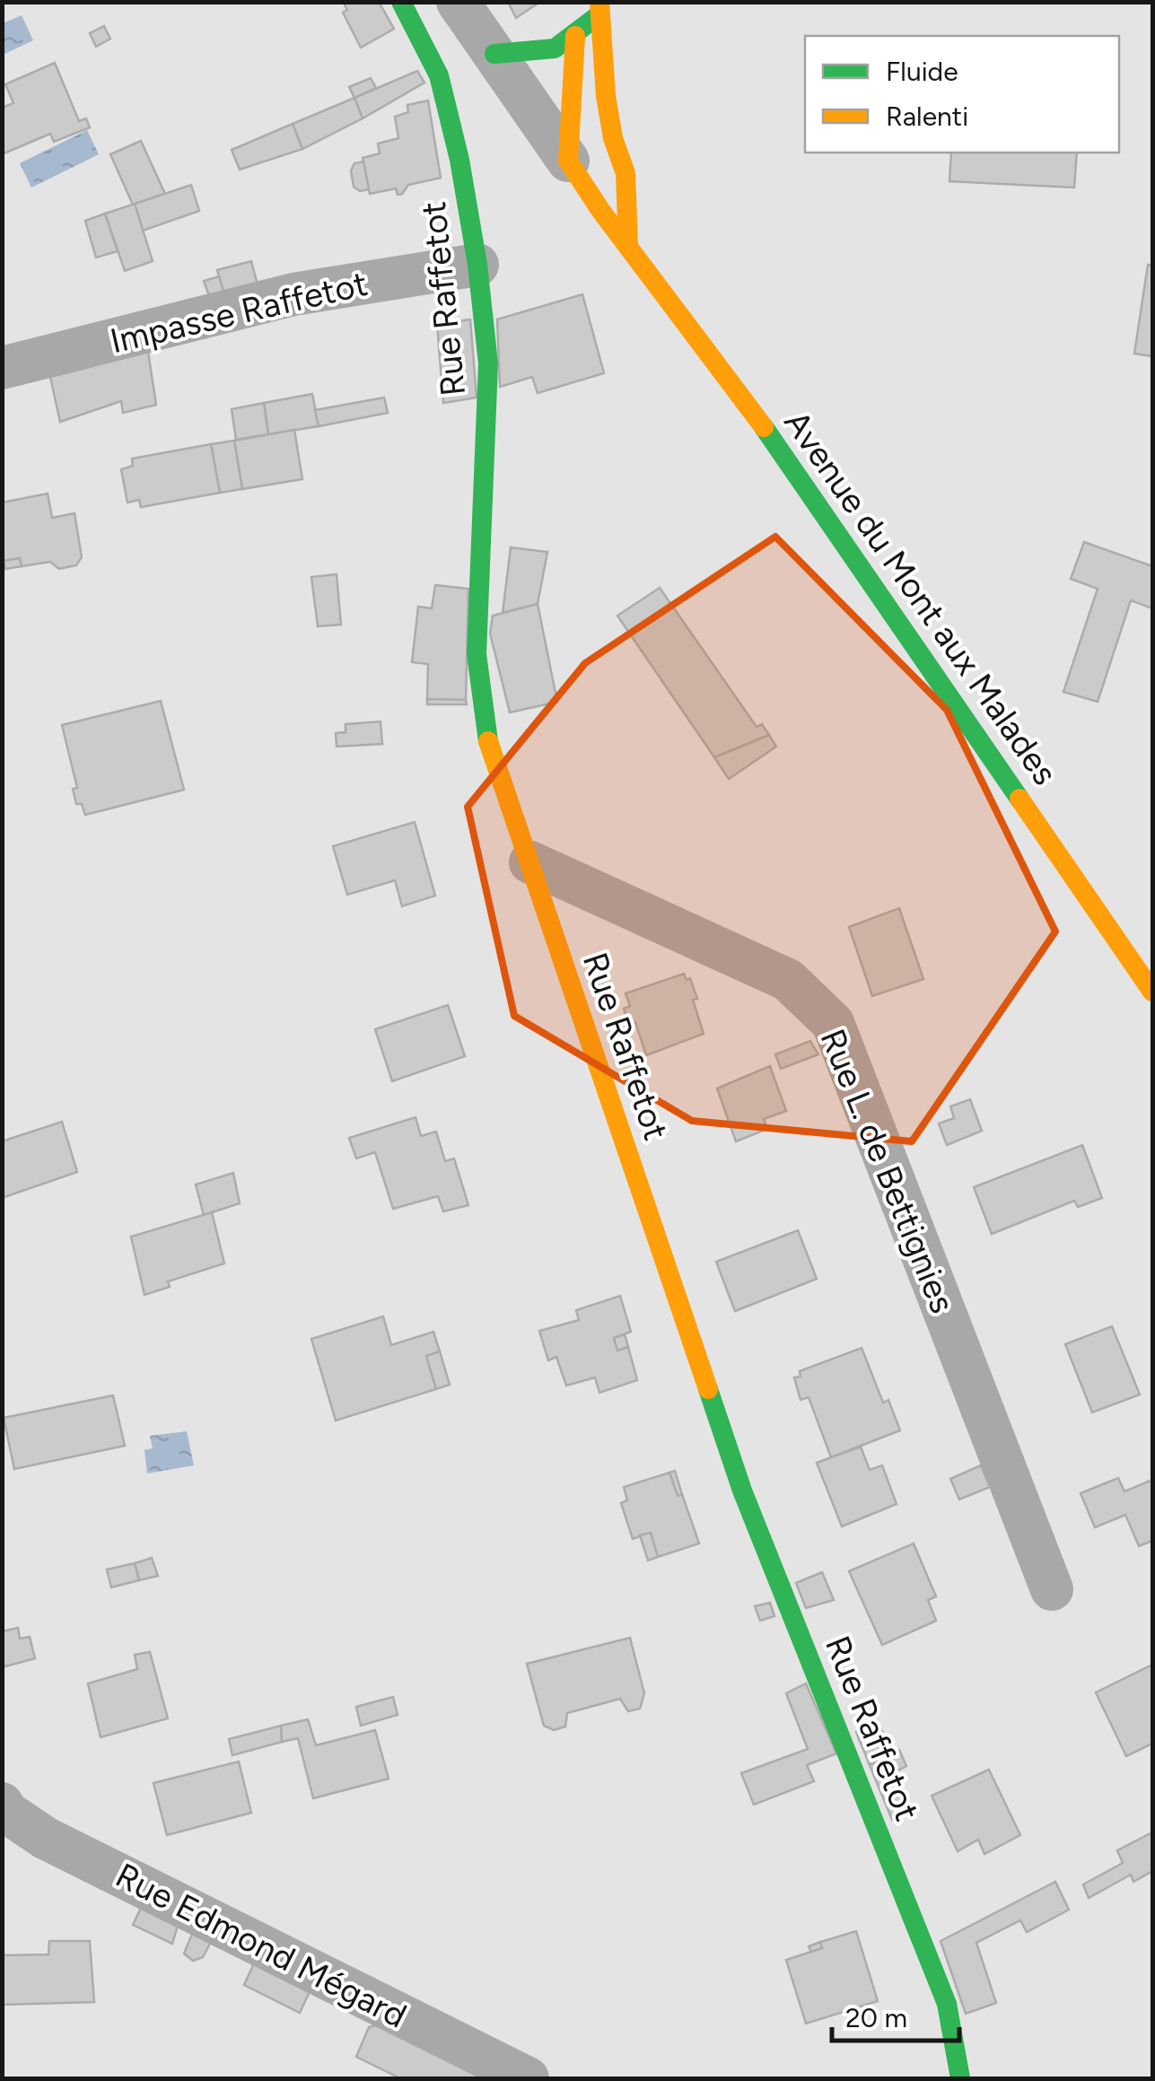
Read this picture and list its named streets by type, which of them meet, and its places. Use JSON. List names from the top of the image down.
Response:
{
  "streets": {
    "street": [
      "Rue Raffetot",
      "Impasse Raffetot",
      "Avenue du Mont aux Malades",
      "Rue L. de Bettignies",
      "Rue Edmond Mégard"
    ]
  },
  "crossings": [
    ["Rue Raffetot", "Impasse Raffetot"],
    ["Rue Raffetot", "Rue L. de Bettignies"]
  ],
  "legend": ["Fluide", "Ralenti"],
  "scale_bar": "20 m"
}
